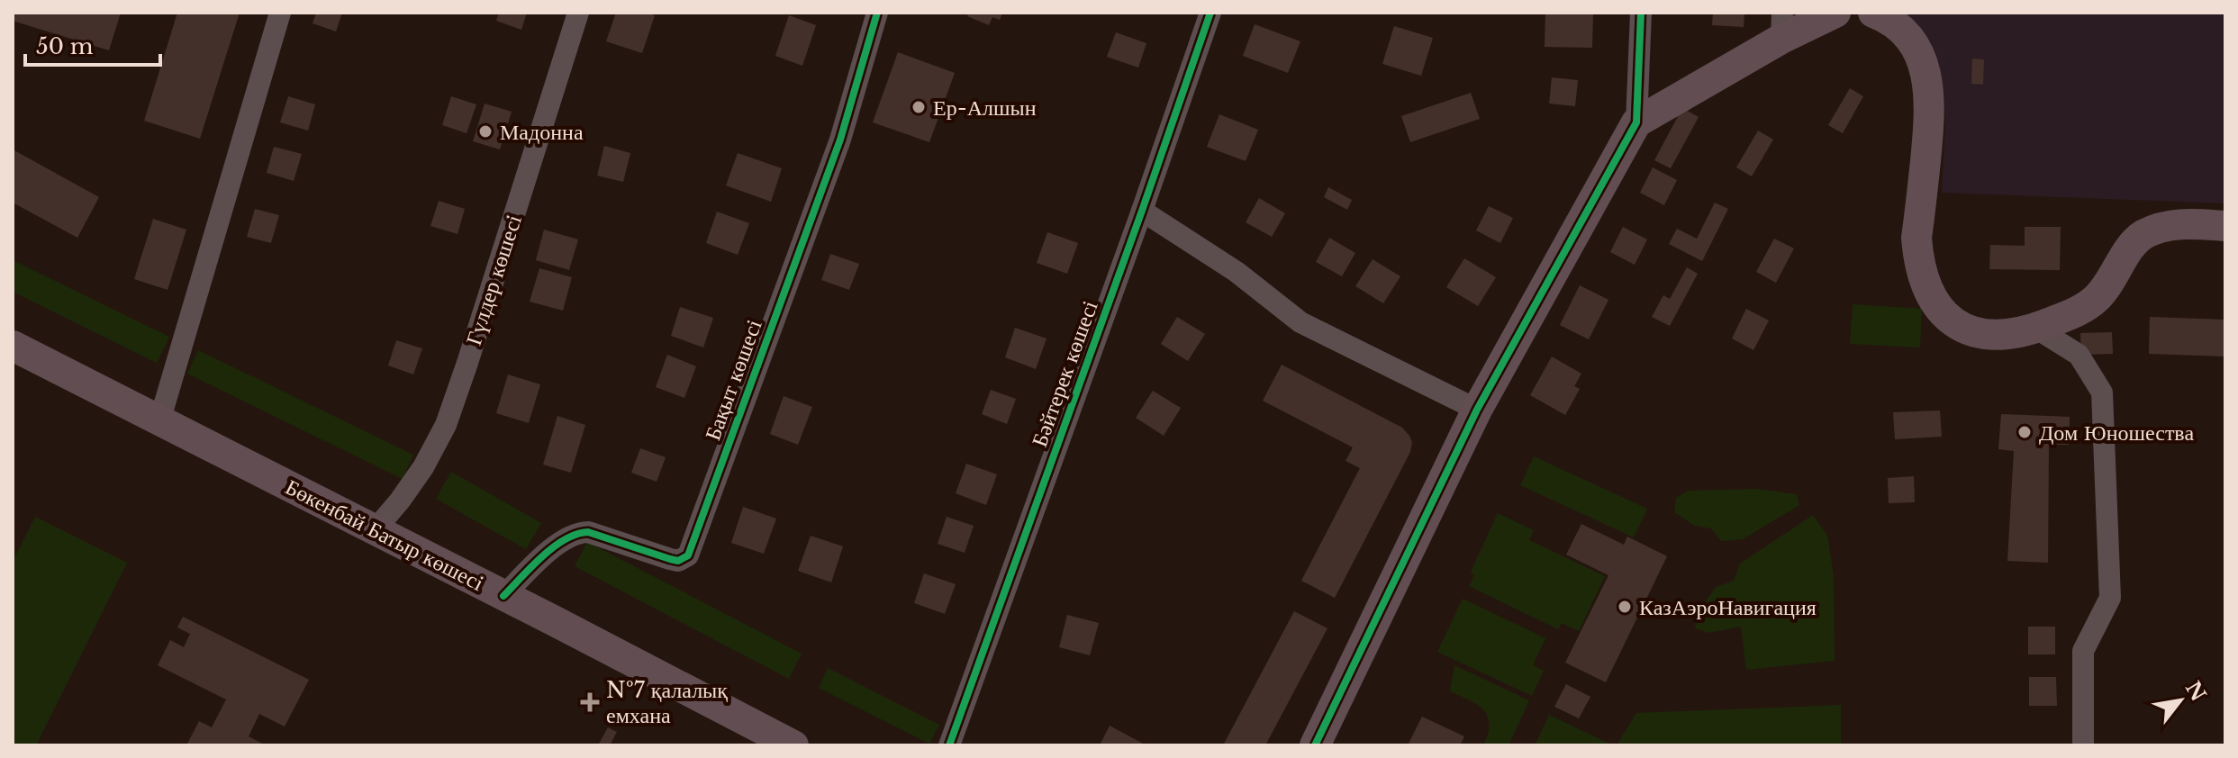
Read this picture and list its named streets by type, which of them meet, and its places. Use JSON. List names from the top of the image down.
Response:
{
  "streets": {
    "street": [
      "Гүлдер көшесі",
      "Бәйтерек көшесі",
      "Бақыт көшесі",
      "Бөкенбай Батыр көшесі"
    ]
  },
  "crossings": [
    ["Гүлдер көшесі", "Бөкенбай Батыр көшесі"],
    ["Бақыт көшесі", "Бөкенбай Батыр көшесі"]
  ],
  "places": {
    "other": [
      "Ер-Алшын",
      "Мадонна",
      "Дом Юношества",
      "КазАэроНавигация"
    ],
    "health": ["№7 қалалық емхана"]
  },
  "scale_bar": "50 m",
  "north": "top right"
}
